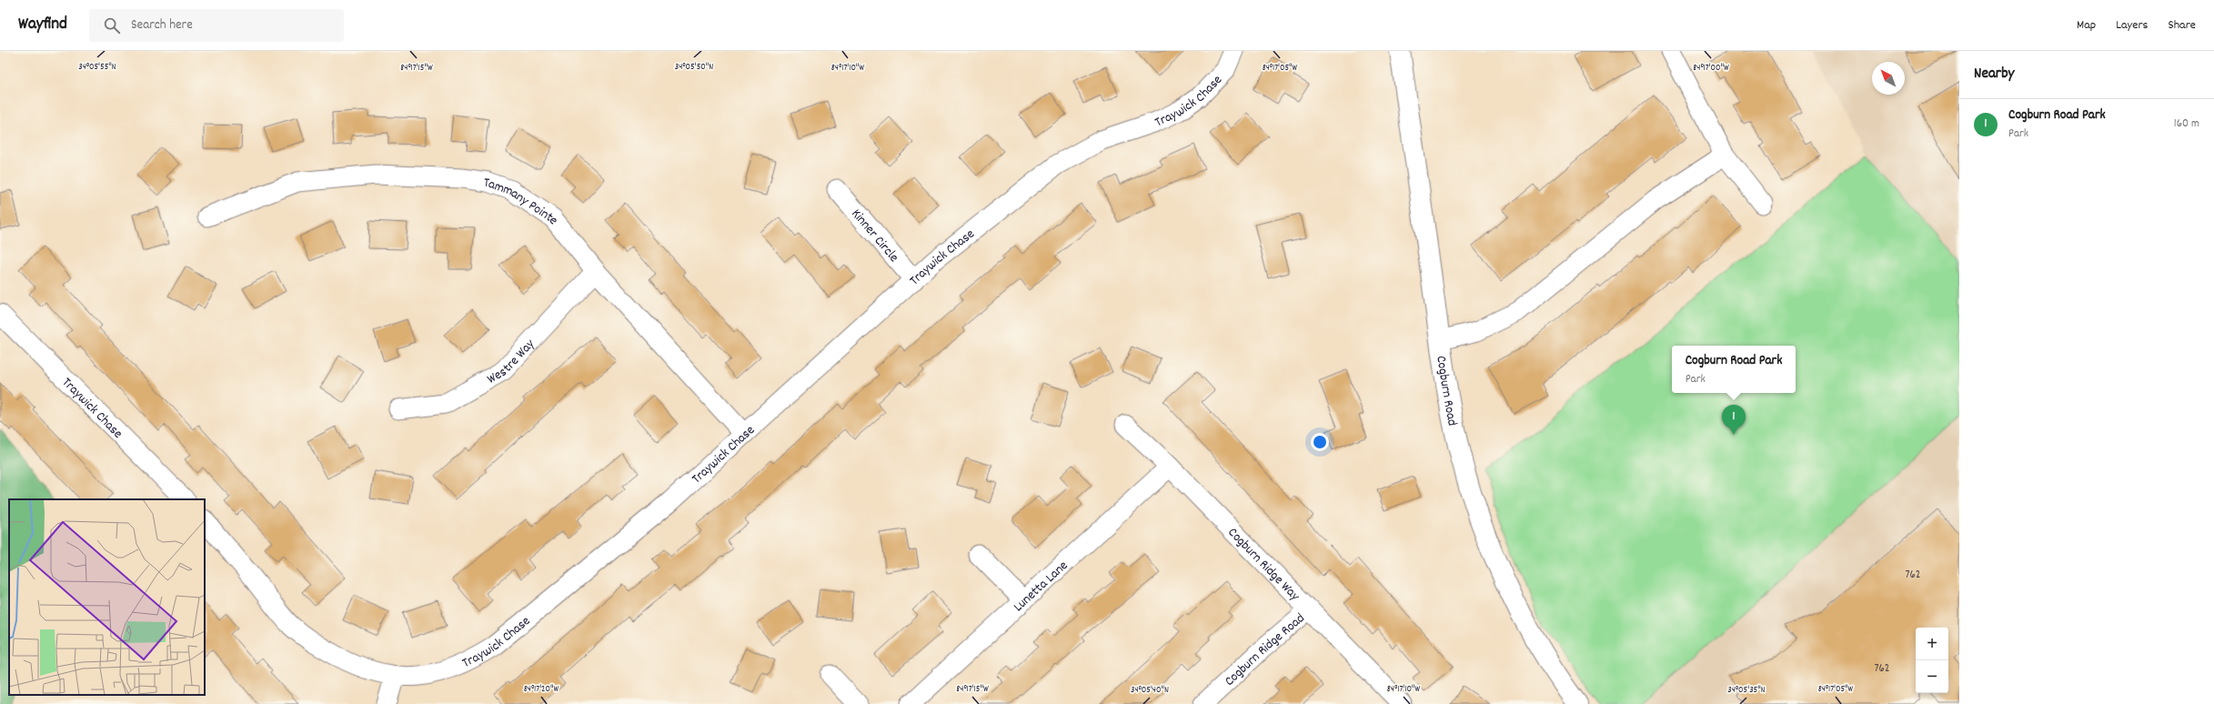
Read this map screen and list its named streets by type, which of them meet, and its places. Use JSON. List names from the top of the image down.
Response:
{
  "streets": {
    "street": [
      "Traywick Chase",
      "Tammany Pointe",
      "Kinner Circle",
      "Westre Way",
      "Cogburn Road",
      "Cogburn Ridge Way",
      "Lunetta Lane",
      "Cogburn Ridge Road"
    ]
  },
  "crossings": [
    ["Traywick Chase", "Tammany Pointe"],
    ["Traywick Chase", "Kinner Circle"],
    ["Tammany Pointe", "Westre Way"],
    ["Cogburn Ridge Way", "Lunetta Lane"],
    ["Cogburn Ridge Way", "Cogburn Ridge Road"]
  ],
  "house_numbers": ["762", "762"],
  "north": "top left",
  "page": {
    "header": "Wayfind",
    "search": "Search here",
    "nav": ["Map", "Layers", "Share"],
    "heading": "Nearby",
    "list": [
      {
        "mark": "1",
        "name": "Cogburn Road Park",
        "note": "Park",
        "value": "160 m"
      }
    ],
    "popup": ["Cogburn Road Park", "Park"],
    "pins": "1",
    "map_buttons": ["+", "−"]
  },
  "coordinates": [
    "34°05'55\"N",
    "34°05'50\"N",
    "84°17'15\"W",
    "84°17'10\"W",
    "84°17'05\"W",
    "84°17'00\"W",
    "84°17'20\"W",
    "34°05'40\"N",
    "34°05'35\"N"
  ]
}
